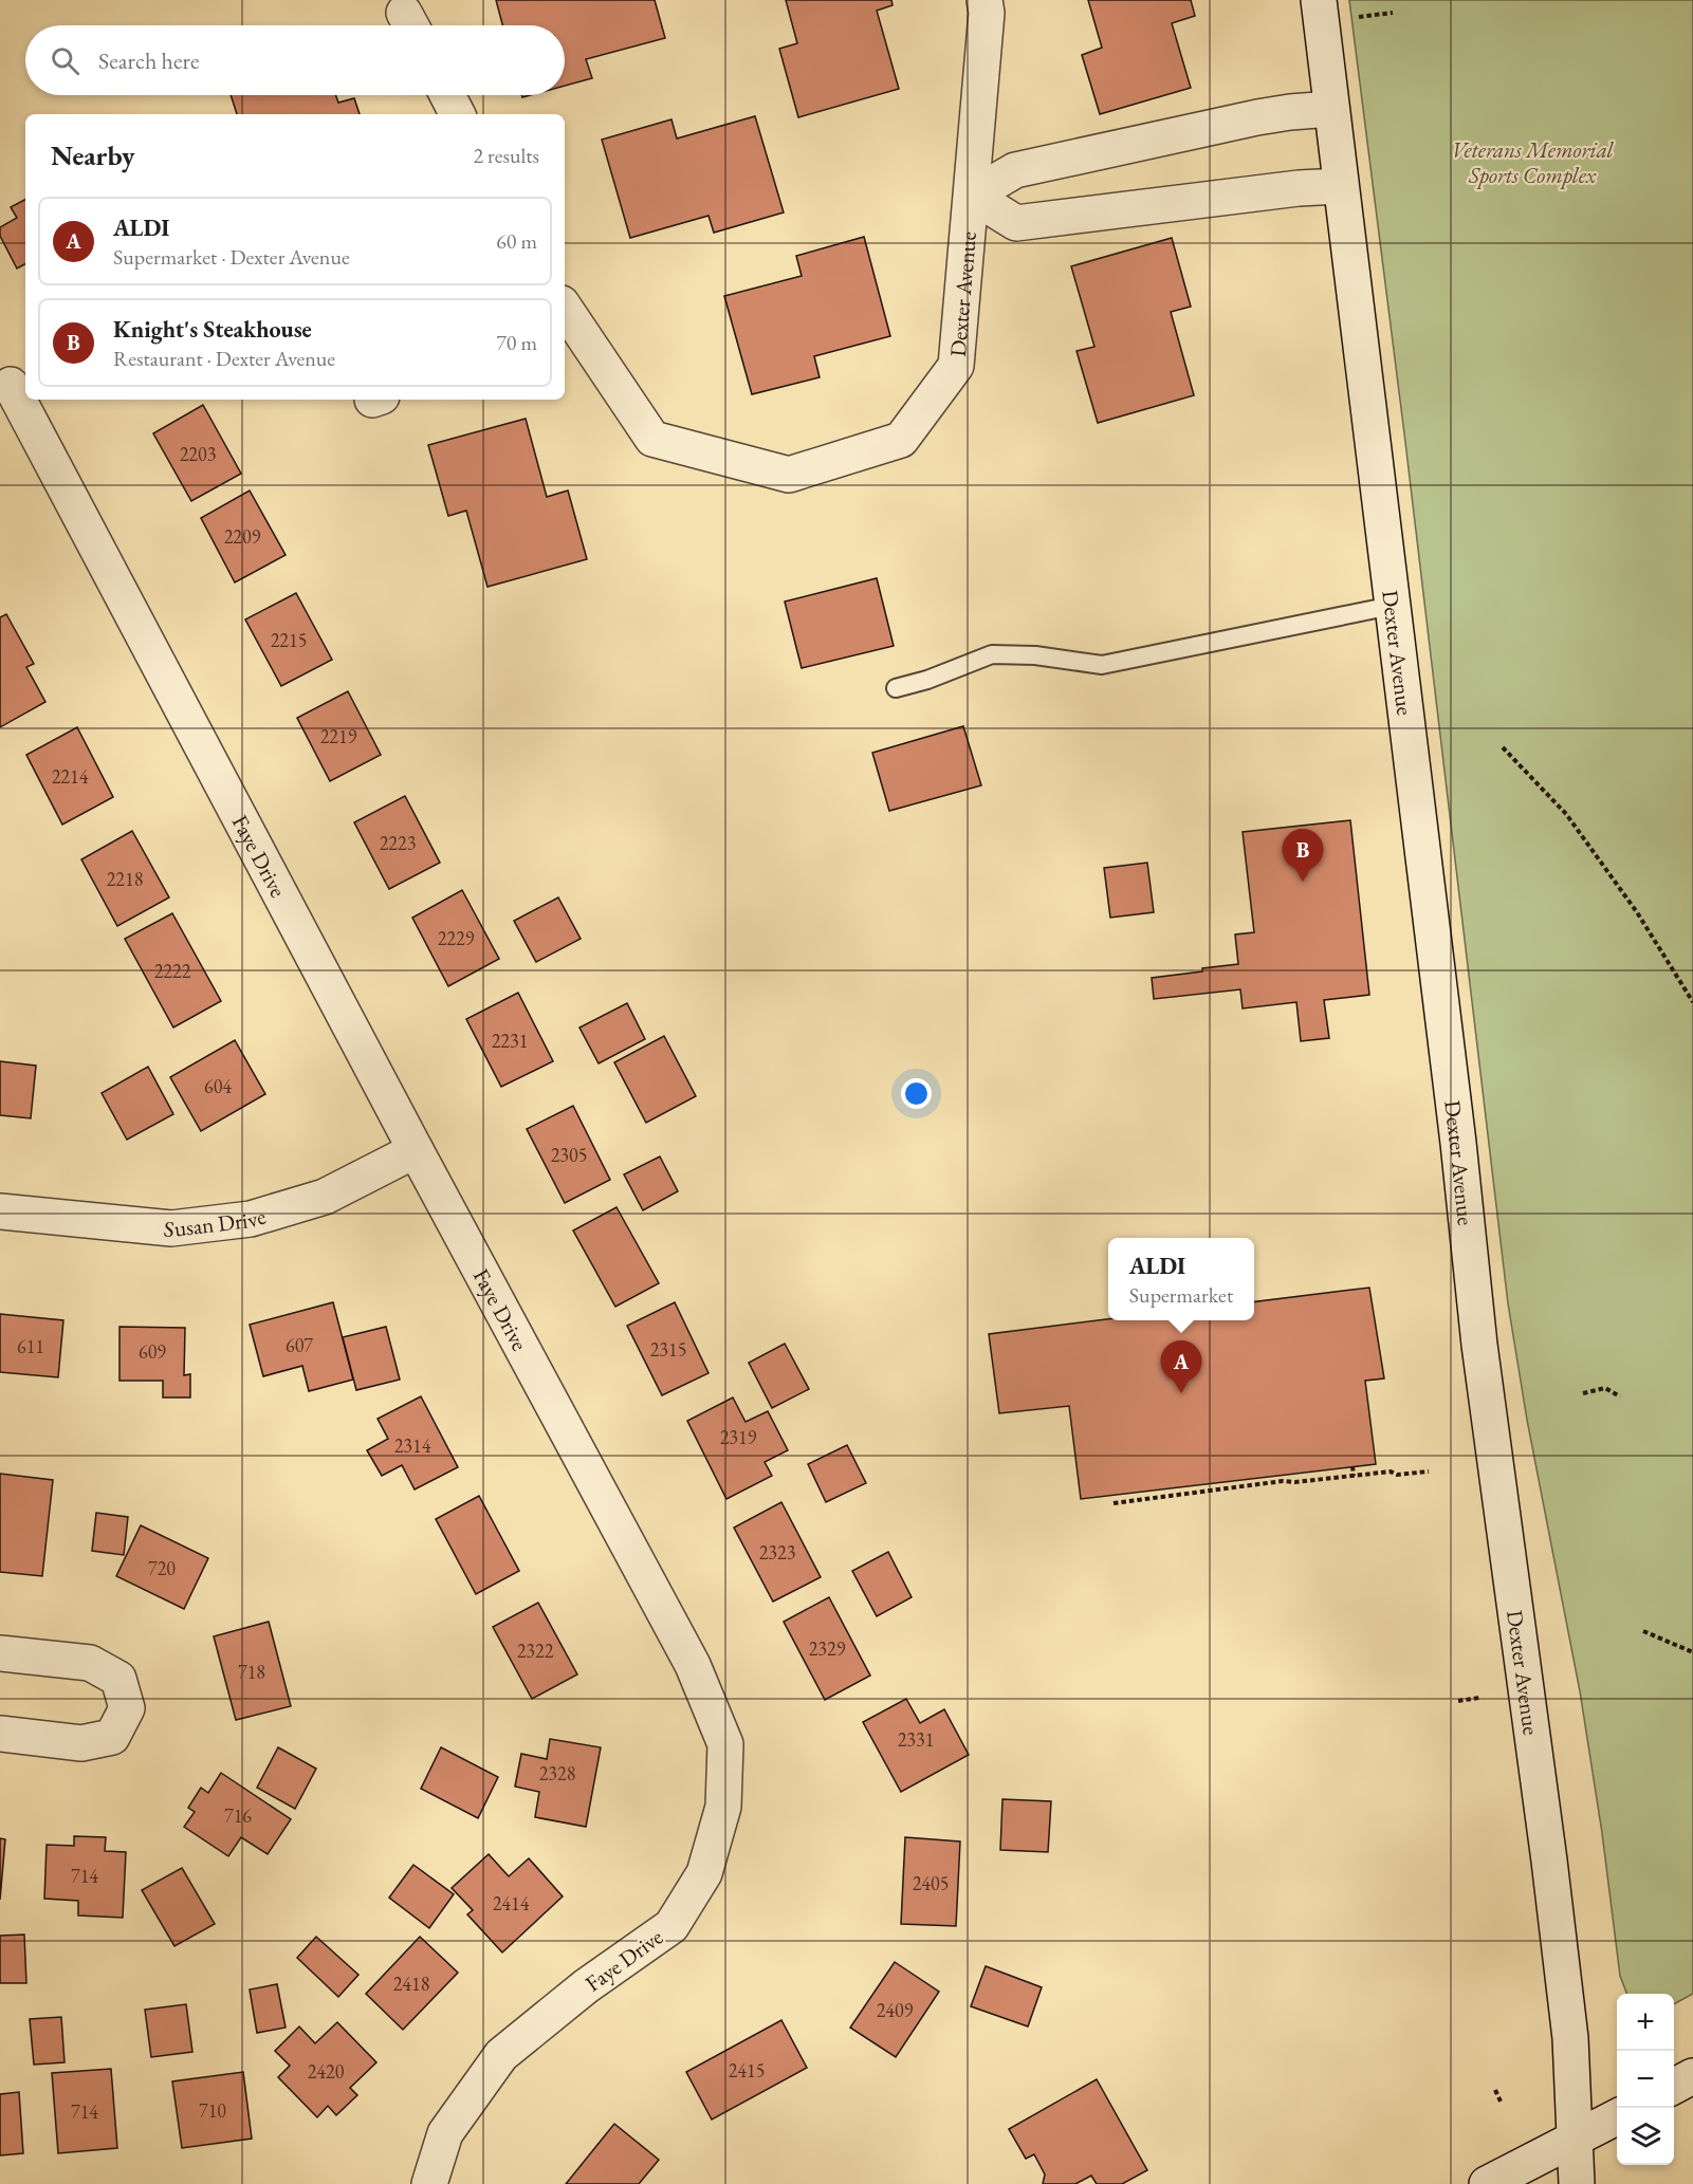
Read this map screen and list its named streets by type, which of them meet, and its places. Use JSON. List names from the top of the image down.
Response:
{
  "streets": {
    "street": ["Dexter Avenue", "Faye Drive", "Susan Drive"]
  },
  "crossings": [
    ["Faye Drive", "Susan Drive"]
  ],
  "parks": ["Veterans Memorial Sports Complex"],
  "house_numbers": [
    "2203",
    "2209",
    "2215",
    "2219",
    "2214",
    "2223",
    "2218",
    "2229",
    "2222",
    "2231",
    "604",
    "2305",
    "607",
    "611",
    "2315",
    "609",
    "2319",
    "2314",
    "2323",
    "720",
    "2329",
    "2322",
    "718",
    "2331",
    "2328",
    "716",
    "714",
    "2405",
    "2414",
    "2418",
    "2409",
    "2415",
    "2420",
    "710",
    "714"
  ],
  "page": {
    "search": "Search here",
    "heading": ["Nearby", "2 results"],
    "list": [
      {
        "mark": "A",
        "name": "ALDI",
        "note": "Supermarket · Dexter Avenue",
        "value": "60 m"
      },
      {
        "mark": "B",
        "name": "Knight's Steakhouse",
        "note": "Restaurant · Dexter Avenue",
        "value": "70 m"
      }
    ],
    "pins": ["B", "A"],
    "popup": ["ALDI", "Supermarket"],
    "map_buttons": ["+", "−"]
  }
}
